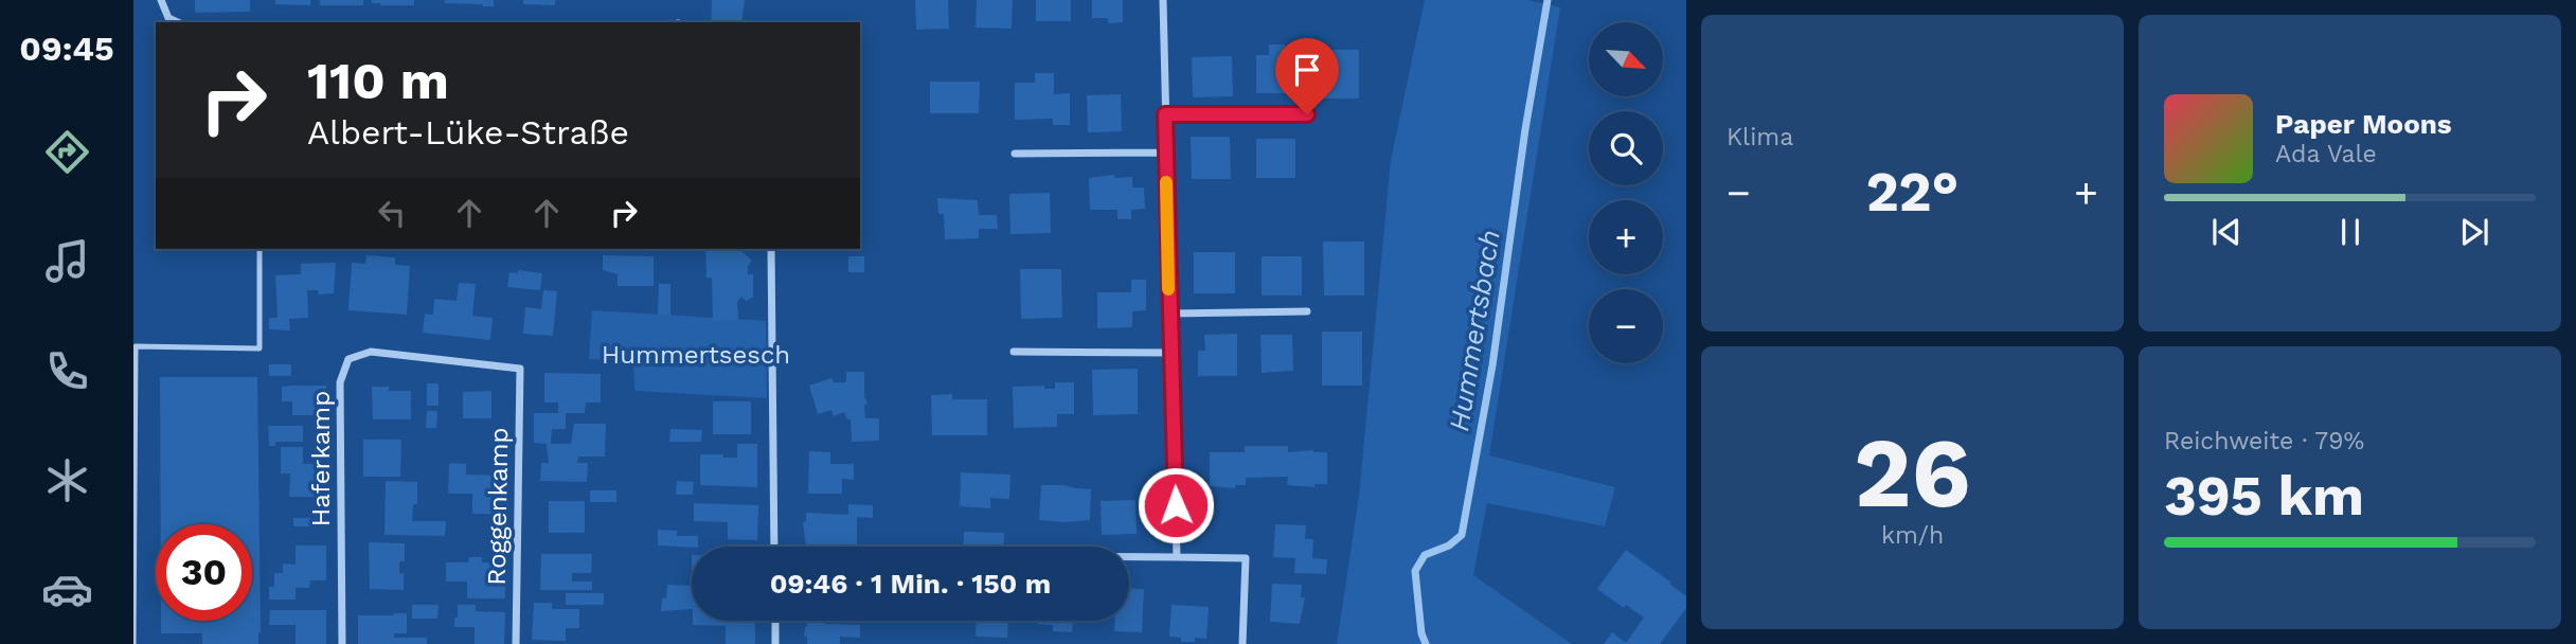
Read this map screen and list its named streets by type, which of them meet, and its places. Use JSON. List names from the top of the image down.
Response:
{
  "streets": {
    "street": ["Haferkamp", "Roggenkamp"]
  },
  "crossings": [
    ["Haferkamp", "Roggenkamp"]
  ],
  "water": ["Hummertsbach"],
  "parks": ["Hummertsesch"],
  "north": "bottom right",
  "page": {
    "tabs": "09:45",
    "tile": [
      "Klima",
      ["26", "km/h"],
      ["Reichweite · 79%", "395 km"]
    ],
    "map_buttons": ["+", "−"],
    "turn": ["110 m", "Albert-Lüke-Straße"],
    "song": ["Paper Moons", "Ada Vale"],
    "heat": ["−", "22°", "+"],
    "limit": "30",
    "trip": "09:46 · 1 Min. · 150 m"
  }
}
